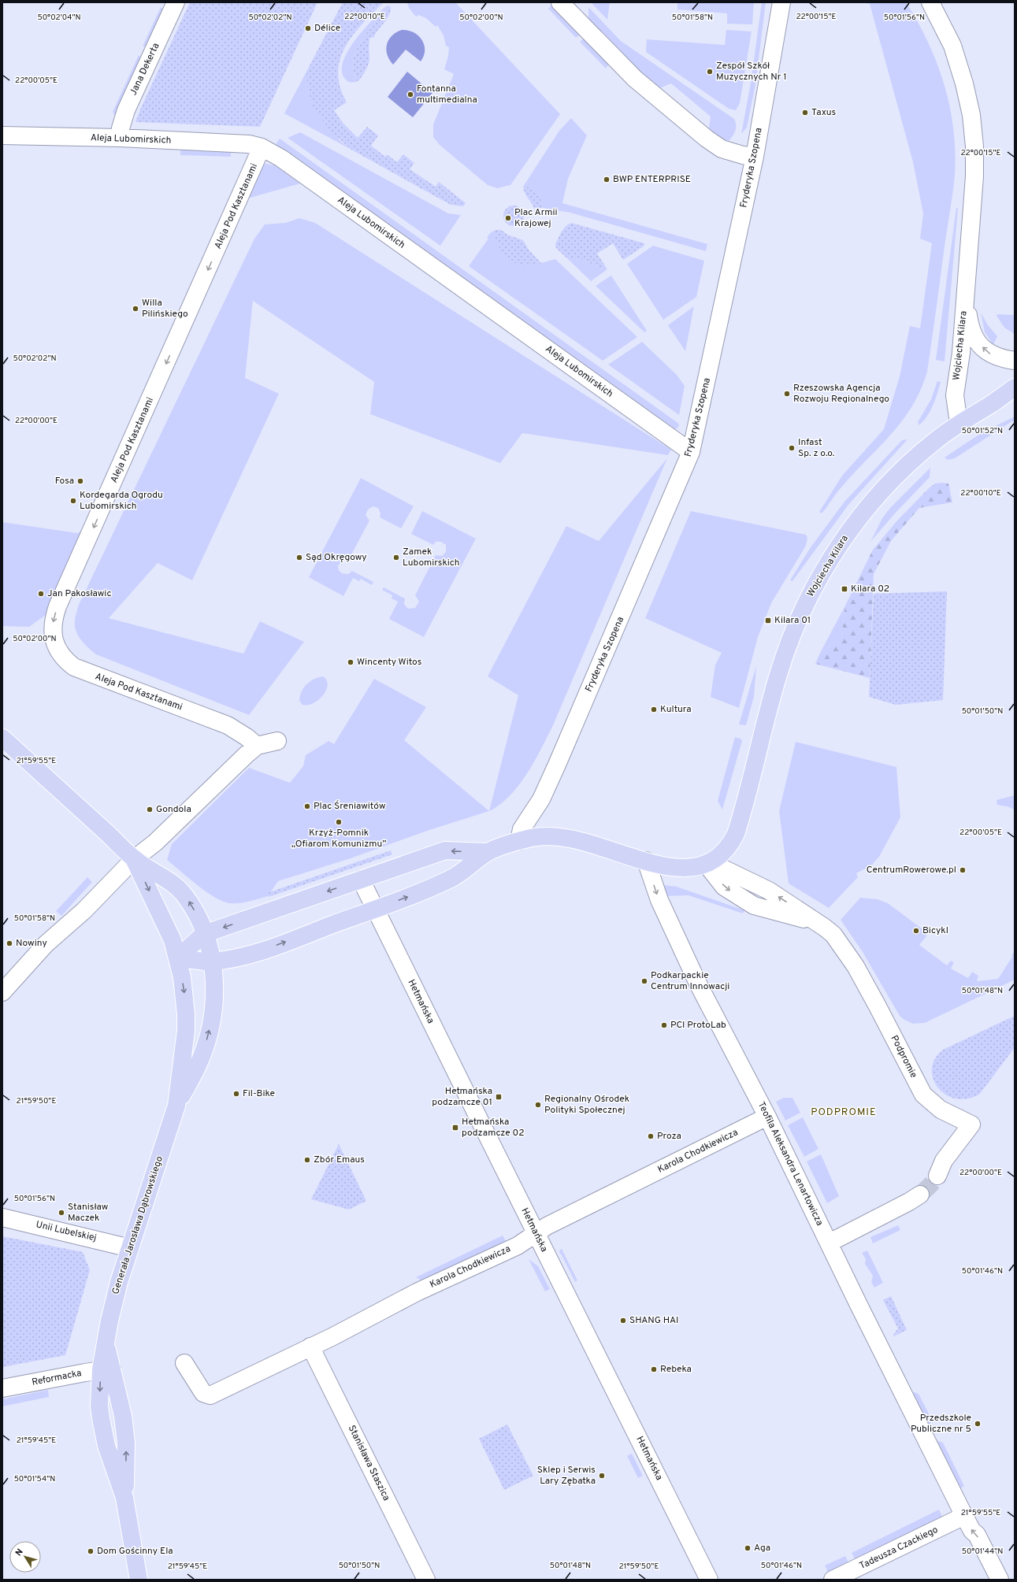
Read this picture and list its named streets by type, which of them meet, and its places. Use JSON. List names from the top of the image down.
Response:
{
  "streets": {
    "main road": ["Wojciecha Kilara", "Podpromie", "Generała Jarosława Dąbrowskiego"],
    "street": [
      "Jana Dekerta",
      "Aleja Lubomirskich",
      "Fryderyka Szopena",
      "Aleja Pod Kasztanami",
      "Hetmańska",
      "Karola Chodkiewicza",
      "Teofila Aleksandra Lenartowicza",
      "Unii Lubelskiej",
      "Reformacka",
      "Stanisława Staszica",
      "Tadeusza Czackiego"
    ]
  },
  "crossings": [
    ["Jana Dekerta", "Aleja Lubomirskich"],
    ["Aleja Lubomirskich", "Fryderyka Szopena"],
    ["Aleja Lubomirskich", "Aleja Pod Kasztanami"],
    ["Wojciecha Kilara", "Podpromie"],
    ["Hetmańska", "Karola Chodkiewicza"],
    ["Podpromie", "Teofila Aleksandra Lenartowicza"],
    ["Karola Chodkiewicza", "Teofila Aleksandra Lenartowicza"],
    ["Karola Chodkiewicza", "Stanisława Staszica"],
    ["Teofila Aleksandra Lenartowicza", "Tadeusza Czackiego"],
    ["Generała Jarosława Dąbrowskiego", "Unii Lubelskiej"],
    ["Generała Jarosława Dąbrowskiego", "Reformacka"]
  ],
  "districts": ["PODPROMIE"],
  "places": {
    "other": [
      "Délice",
      "Zespół Szkół Muzycznych Nr 1",
      "Fontanna multimedialna",
      "Taxus",
      "BWP ENTERPRISE",
      "Plac Armii Krajowej",
      "Willa Pilińskiego",
      "Rzeszowska Agencja Rozwoju Regionalnego",
      "Infast Sp. z o.o.",
      "Fosa",
      "Kordegarda Ogrodu Lubomirskich",
      "Sąd Okręgowy",
      "Zamek Lubomirskich",
      "Jan Pakosławic",
      "Wincenty Witos",
      "Kultura",
      "Plac Śreniawitów",
      "Gondola",
      "Krzyż-Pomnik „Ofiarom Komunizmu”",
      "CentrumRowerowe.pl",
      "Bicykl",
      "Nowiny",
      "Podkarpackie Centrum Innowacji",
      "PCI ProtoLab",
      "Fil-Bike",
      "Regionalny Ośrodek Polityki Społecznej",
      "Proza",
      "Zbór Emaus",
      "Stanisław Maczek",
      "SHANG HAI",
      "Rebeka",
      "Przedszkole Publiczne nr 5",
      "Sklep i Serwis Lary Zębatka",
      "Aga",
      "Dom Gościnny Ela"
    ],
    "transit": [
      "Kilara 02",
      "Kilara 01",
      "Hetmańska podzamcze 01",
      "Hetmańska podzamcze 02"
    ]
  },
  "north": "top left",
  "coordinates": [
    "22°00'10\"E",
    "22°00'15\"E",
    "50°02'04\"N",
    "50°02'02\"N",
    "50°02'00\"N",
    "50°01'58\"N",
    "50°01'56\"N",
    "22°00'05\"E",
    "22°00'00\"E",
    "50°01'52\"N",
    "50°01'50\"N",
    "21°59'55\"E",
    "50°01'48\"N",
    "21°59'50\"E",
    "50°01'46\"N",
    "21°59'45\"E",
    "50°01'54\"N",
    "50°01'44\"N"
  ]
}
